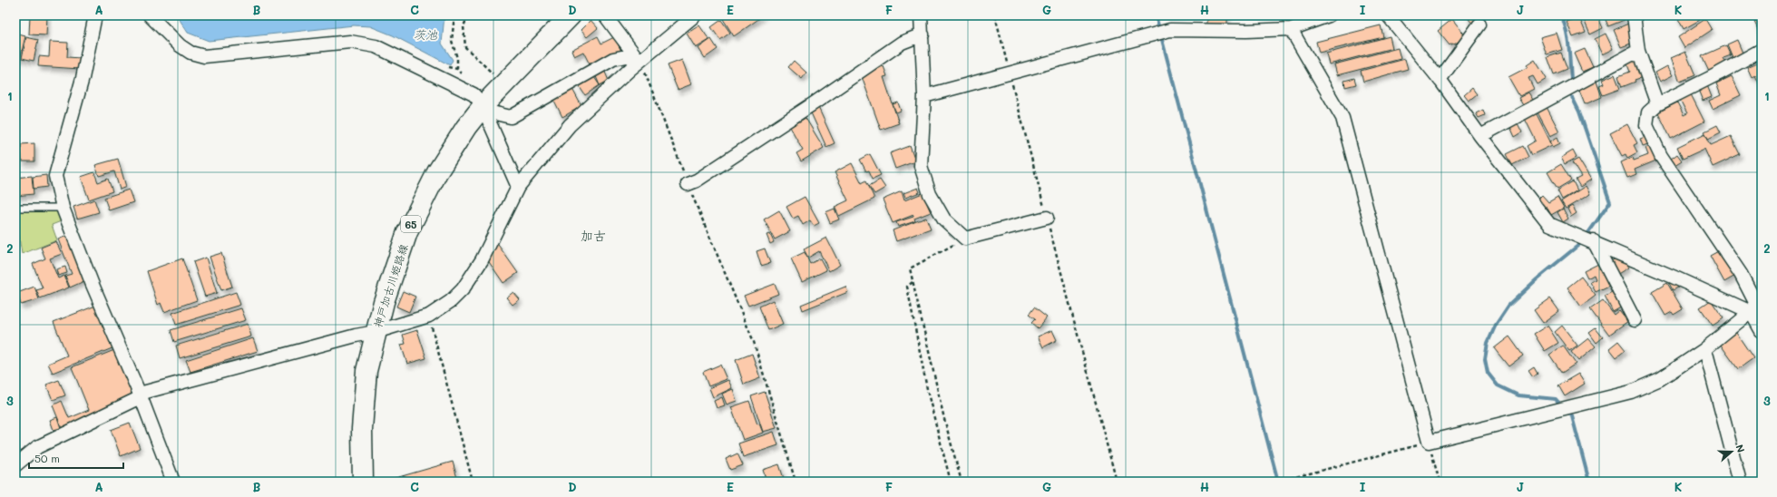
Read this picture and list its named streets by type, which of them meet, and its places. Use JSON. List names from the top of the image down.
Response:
{
  "streets": {
    "main road": ["65", "神戸加古川姫路線"]
  },
  "districts": ["加古"],
  "water": ["茨池"],
  "scale_bar": "50 m",
  "north": "right",
  "grid": {
    "columns": [
      "A",
      "B",
      "C",
      "D",
      "E",
      "F",
      "G",
      "H",
      "I",
      "J",
      "K"
    ],
    "rows": ["1", "2", "3"]
  }
}
